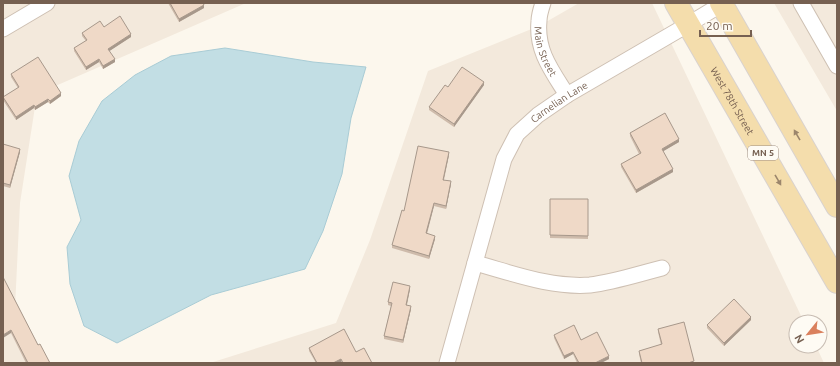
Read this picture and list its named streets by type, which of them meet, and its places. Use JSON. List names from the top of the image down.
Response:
{
  "streets": {
    "main road": ["West 78th Street", "MN 5"],
    "street": ["Main Street", "Carnelian Lane"]
  },
  "crossings": [
    ["Main Street", "Carnelian Lane"],
    ["West 78th Street", "Carnelian Lane"]
  ],
  "scale_bar": "20 m",
  "north": "bottom left"
}
